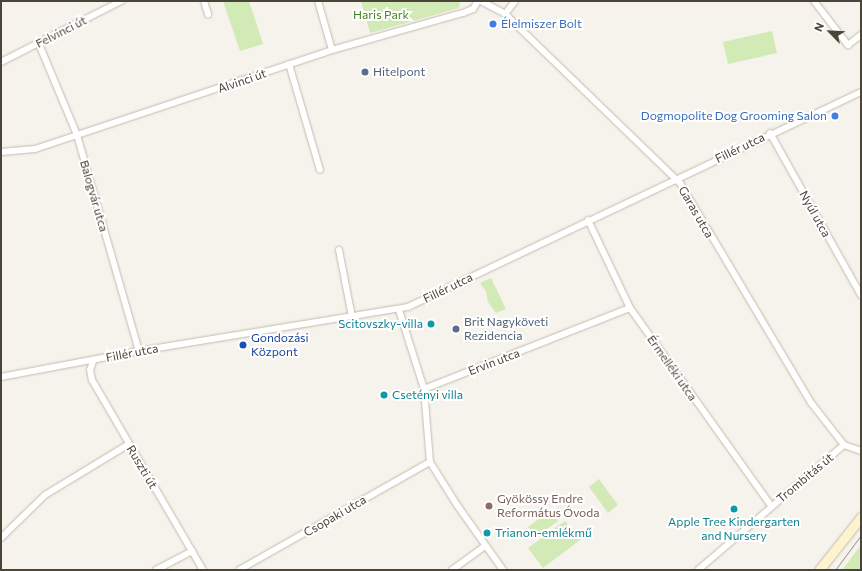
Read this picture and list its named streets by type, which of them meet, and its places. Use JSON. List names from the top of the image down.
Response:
{
  "streets": {
    "street": [
      "Felvinci út",
      "Alvinci út",
      "Fillér utca",
      "Balogvár utca",
      "Garas utca",
      "Nyúl utca",
      "Ervin utca",
      "Érmelléki utca",
      "Ruszti út",
      "Trombitás út",
      "Csopaki utca"
    ]
  },
  "crossings": [
    ["Felvinci út", "Balogvár utca"],
    ["Alvinci út", "Balogvár utca"],
    ["Fillér utca", "Balogvár utca"],
    ["Fillér utca", "Garas utca"],
    ["Fillér utca", "Nyúl utca"],
    ["Fillér utca", "Érmelléki utca"],
    ["Fillér utca", "Ruszti út"],
    ["Garas utca", "Trombitás út"],
    ["Ervin utca", "Érmelléki utca"],
    ["Érmelléki utca", "Trombitás út"]
  ],
  "parks": ["Haris Park"],
  "places": [
    "Élelmiszer Bolt",
    "Hitelpont",
    "Dogmopolite Dog Grooming Salon",
    "Scitovszky-villa",
    "Brit Nagyköveti Rezidencia",
    "Gondozási Központ",
    "Csetényi villa",
    "Gyökössy Endre Református Óvoda",
    "Apple Tree Kindergarten and Nursery",
    "Trianon-emlékmű"
  ],
  "north": "top left"
}
